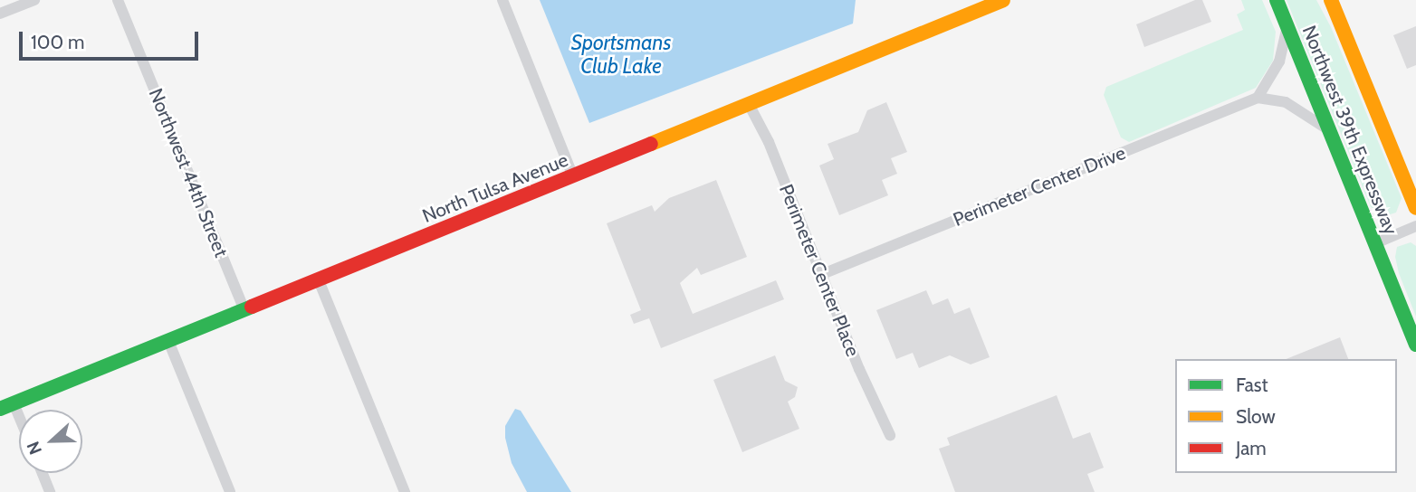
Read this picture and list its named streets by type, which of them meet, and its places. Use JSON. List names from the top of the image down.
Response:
{
  "streets": {
    "main road": ["Northwest 39th Expressway", "North Tulsa Avenue"],
    "street": ["Northwest 44th Street", "Perimeter Center Drive", "Perimeter Center Place"]
  },
  "crossings": [
    ["Northwest 44th Street", "North Tulsa Avenue"],
    ["Perimeter Center Drive", "Perimeter Center Place"],
    ["North Tulsa Avenue", "Perimeter Center Place"]
  ],
  "water": ["Sportsmans Club Lake"],
  "legend": ["Fast", "Slow", "Jam"],
  "scale_bar": "100 m",
  "north": "left"
}
